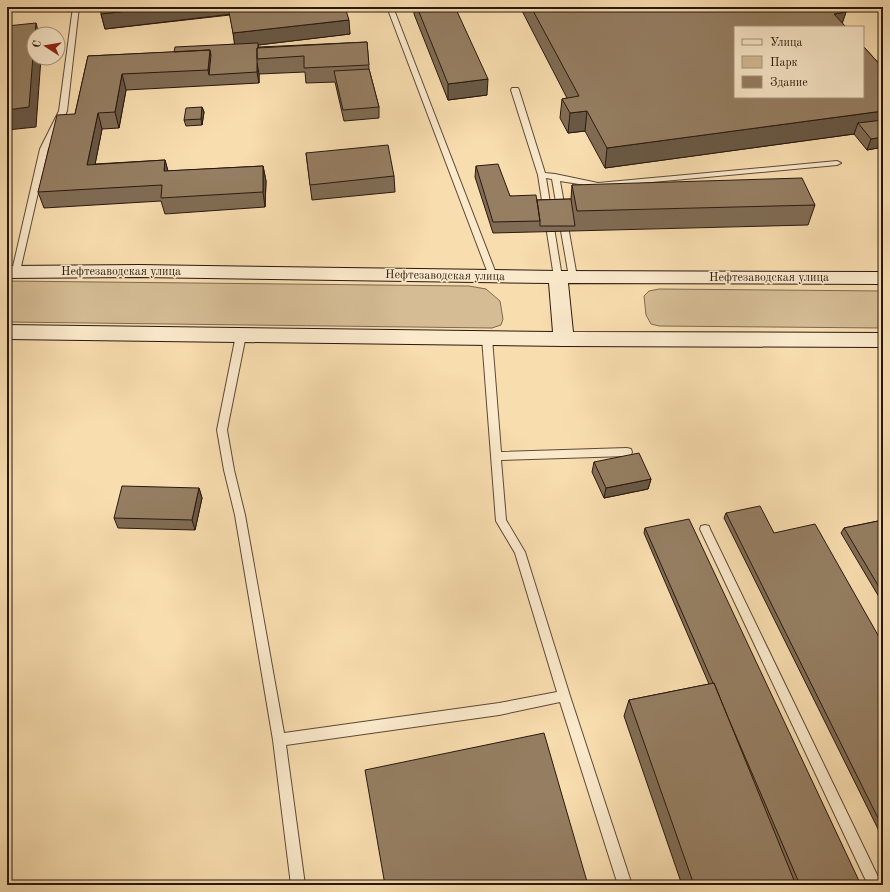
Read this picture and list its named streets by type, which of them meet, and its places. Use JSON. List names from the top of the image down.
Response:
{
  "streets": {
    "main road": ["Нефтезаводская улица"]
  },
  "legend": ["Улица", "Парк", "Здание"],
  "north": "left"
}
